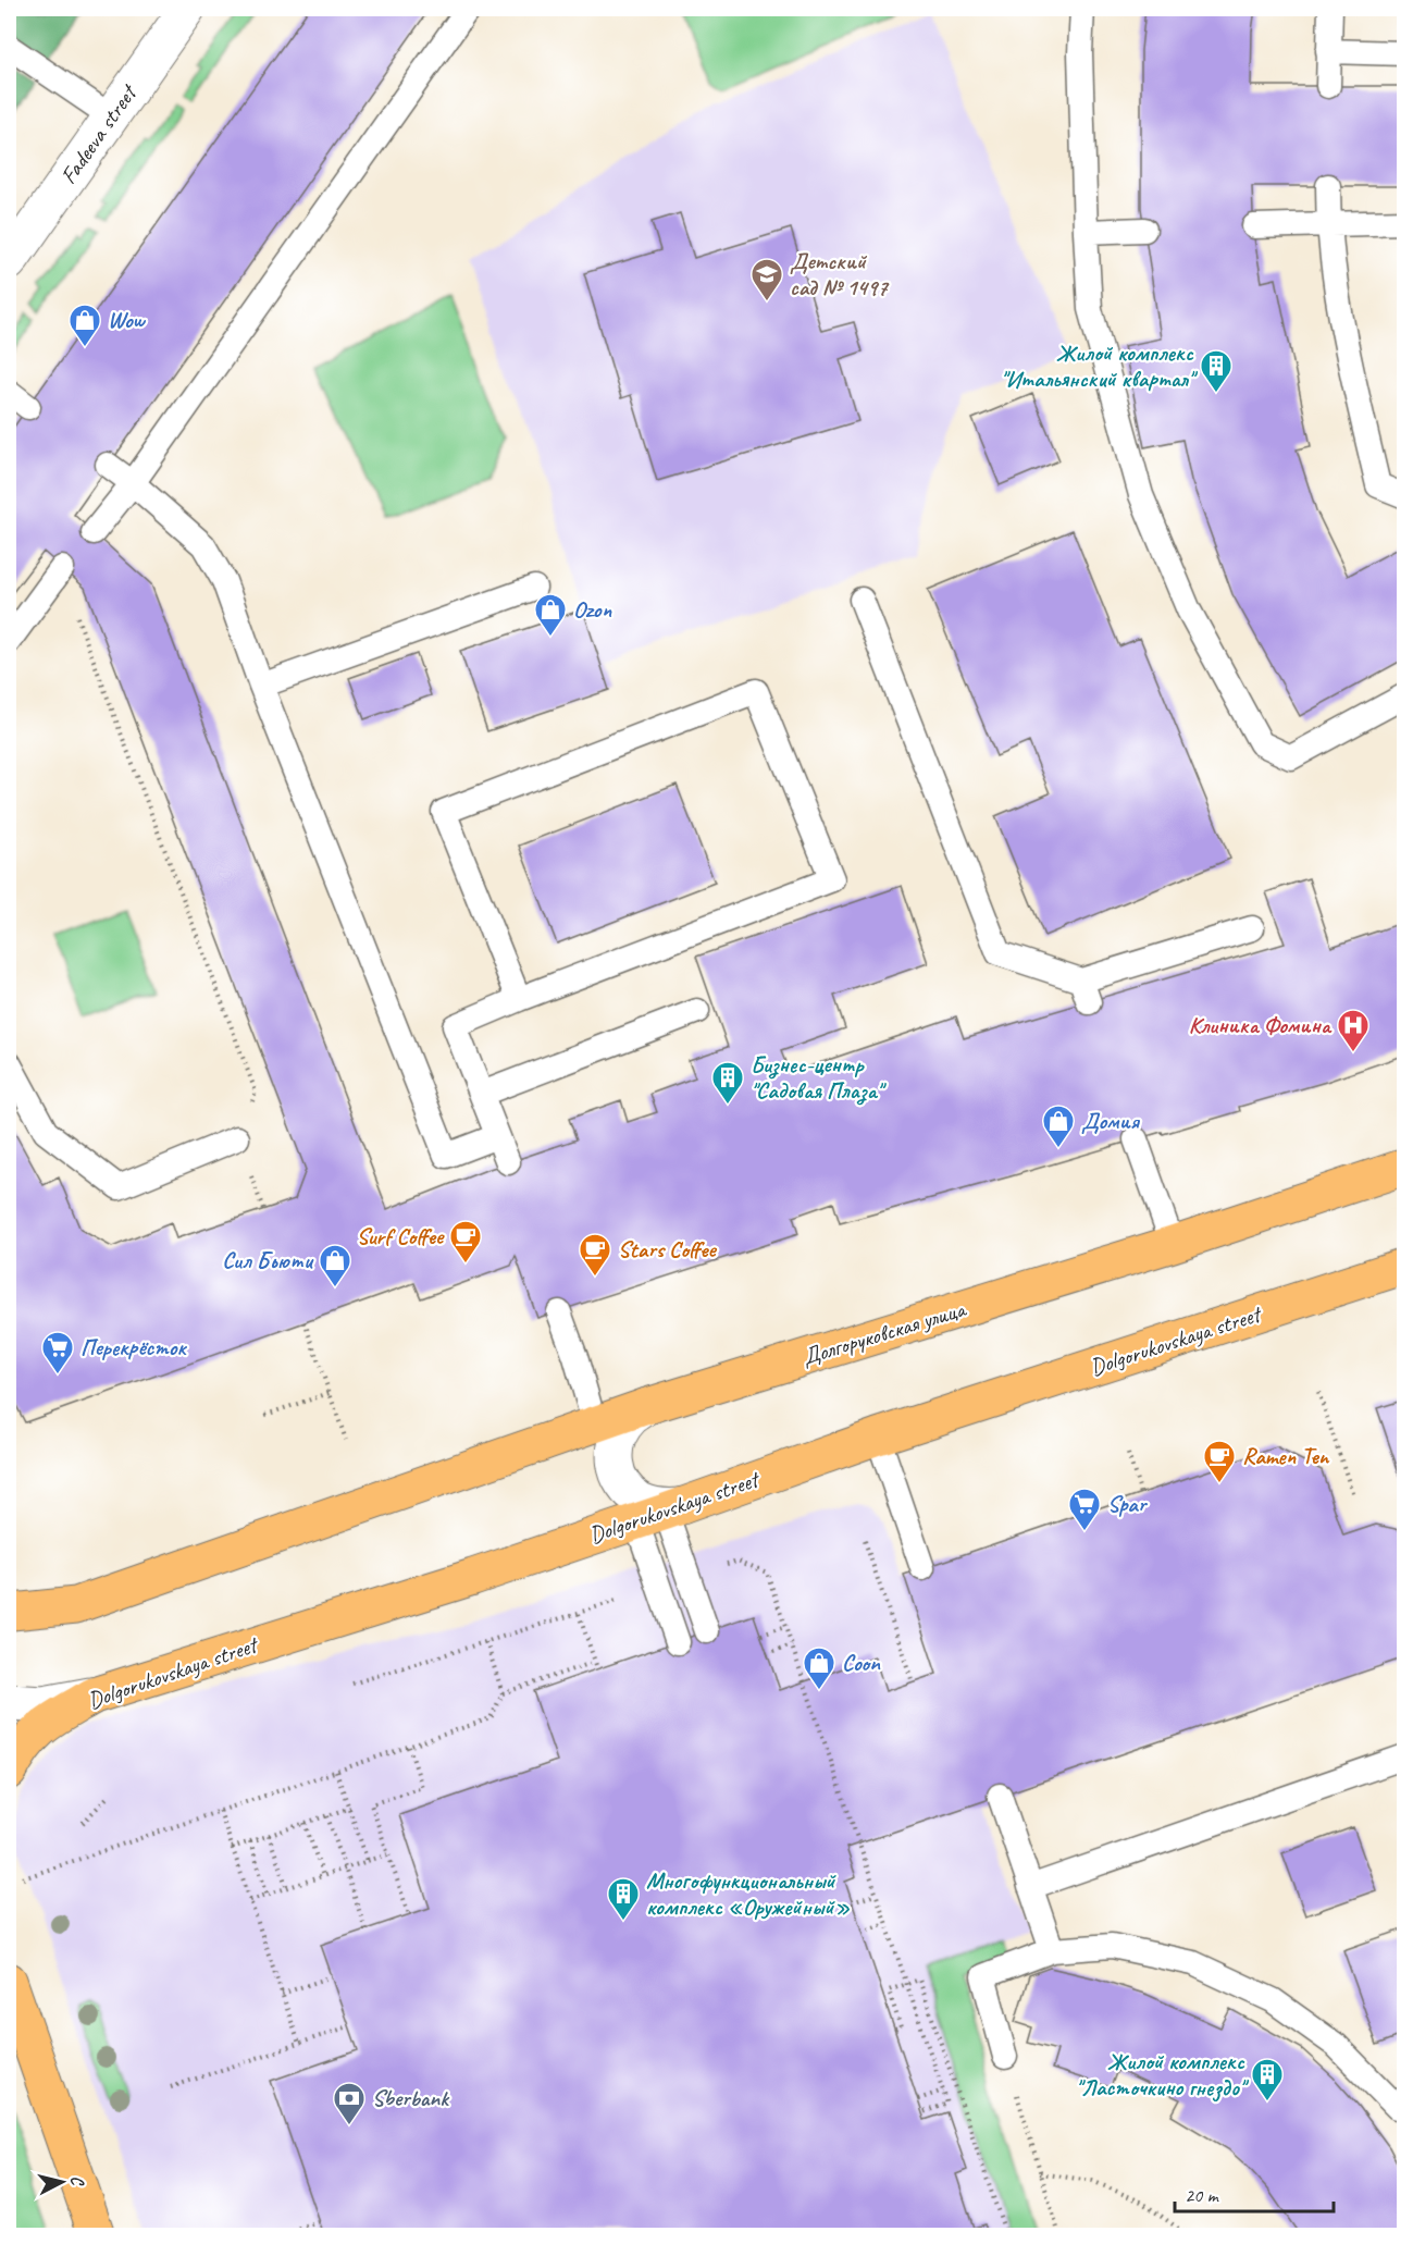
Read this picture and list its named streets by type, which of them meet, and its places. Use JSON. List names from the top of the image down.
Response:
{
  "streets": {
    "main road": ["Долгоруковская улица", "Dolgorukovskaya street"],
    "street": ["Fadeeva street"]
  },
  "places": {
    "school or university": ["Детский сад № 1497"],
    "shop": [
      "Wow",
      "Ozon",
      "Домия",
      "Сил Бьюти",
      "Coon"
    ],
    "building": [
      "Жилой комплекс \"Итальянский квартал\"",
      "Бизнес-центр \"Садовая Плаза\"",
      "Многофункциональный комплекс «Оружейный»",
      "Жилой комплекс \"Ласточкино гнездо\""
    ],
    "hospital": ["Клиника Фомина"],
    "cafe": ["Surf Coffee", "Stars Coffee", "Ramen Ten"],
    "supermarket": ["Перекрёсток", "Spar"],
    "bank": ["Sberbank"]
  },
  "scale_bar": "20 m",
  "north": "right"
}
